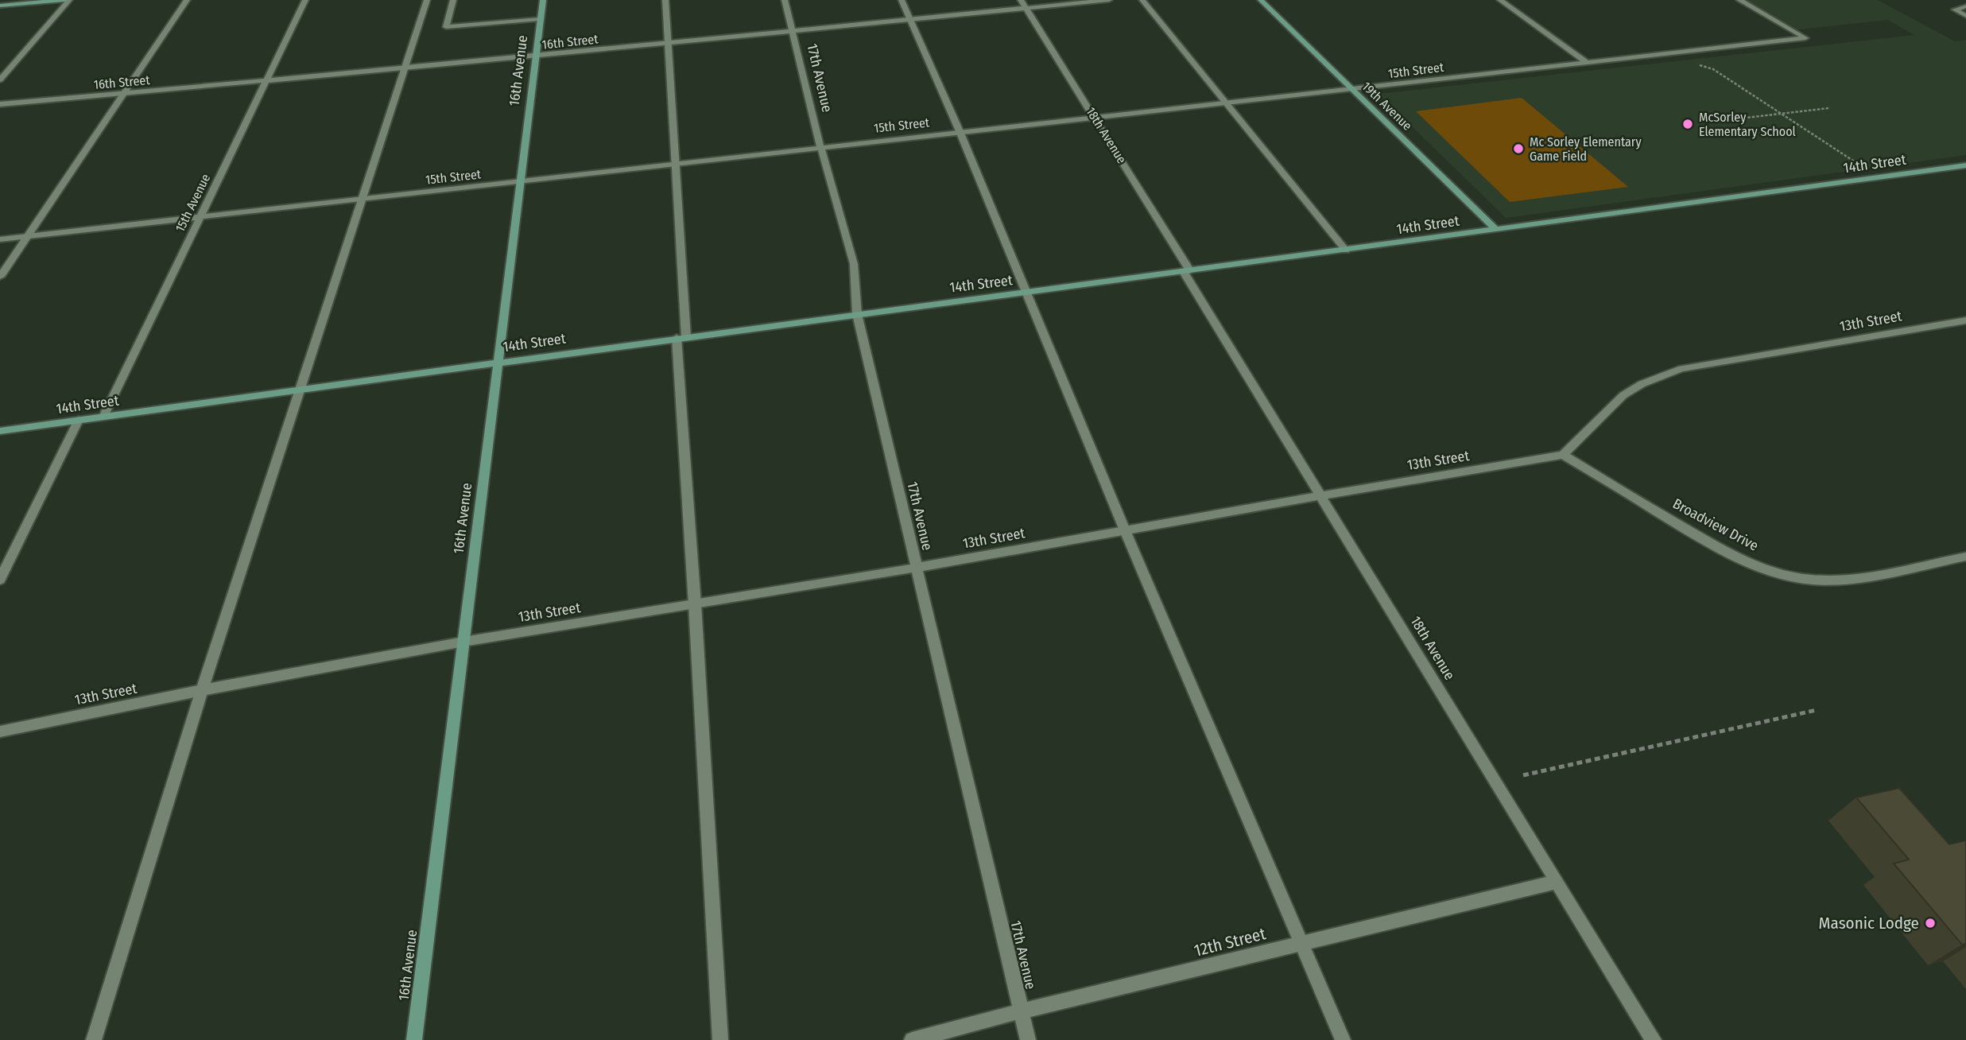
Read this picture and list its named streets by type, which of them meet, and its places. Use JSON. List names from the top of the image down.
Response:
{
  "streets": {
    "street": [
      "16th Street",
      "15th Street",
      "16th Avenue",
      "17th Avenue",
      "19th Avenue",
      "18th Avenue",
      "14th Street",
      "15th Avenue",
      "13th Street",
      "Broadview Drive",
      "12th Street"
    ]
  },
  "crossings": [
    ["16th Street", "16th Avenue"],
    ["16th Street", "17th Avenue"],
    ["16th Street", "18th Avenue"],
    ["16th Street", "15th Avenue"],
    ["15th Street", "16th Avenue"],
    ["15th Street", "17th Avenue"],
    ["15th Street", "19th Avenue"],
    ["15th Street", "18th Avenue"],
    ["15th Street", "15th Avenue"],
    ["16th Avenue", "14th Street"],
    ["16th Avenue", "13th Street"],
    ["17th Avenue", "14th Street"],
    ["17th Avenue", "13th Street"],
    ["17th Avenue", "12th Street"],
    ["19th Avenue", "14th Street"],
    ["18th Avenue", "14th Street"],
    ["18th Avenue", "13th Street"],
    ["18th Avenue", "12th Street"],
    ["14th Street", "15th Avenue"],
    ["13th Street", "Broadview Drive"]
  ],
  "places": ["McSorley Elementary School", "Mc Sorley Elementary Game Field", "Masonic Lodge"]
}
